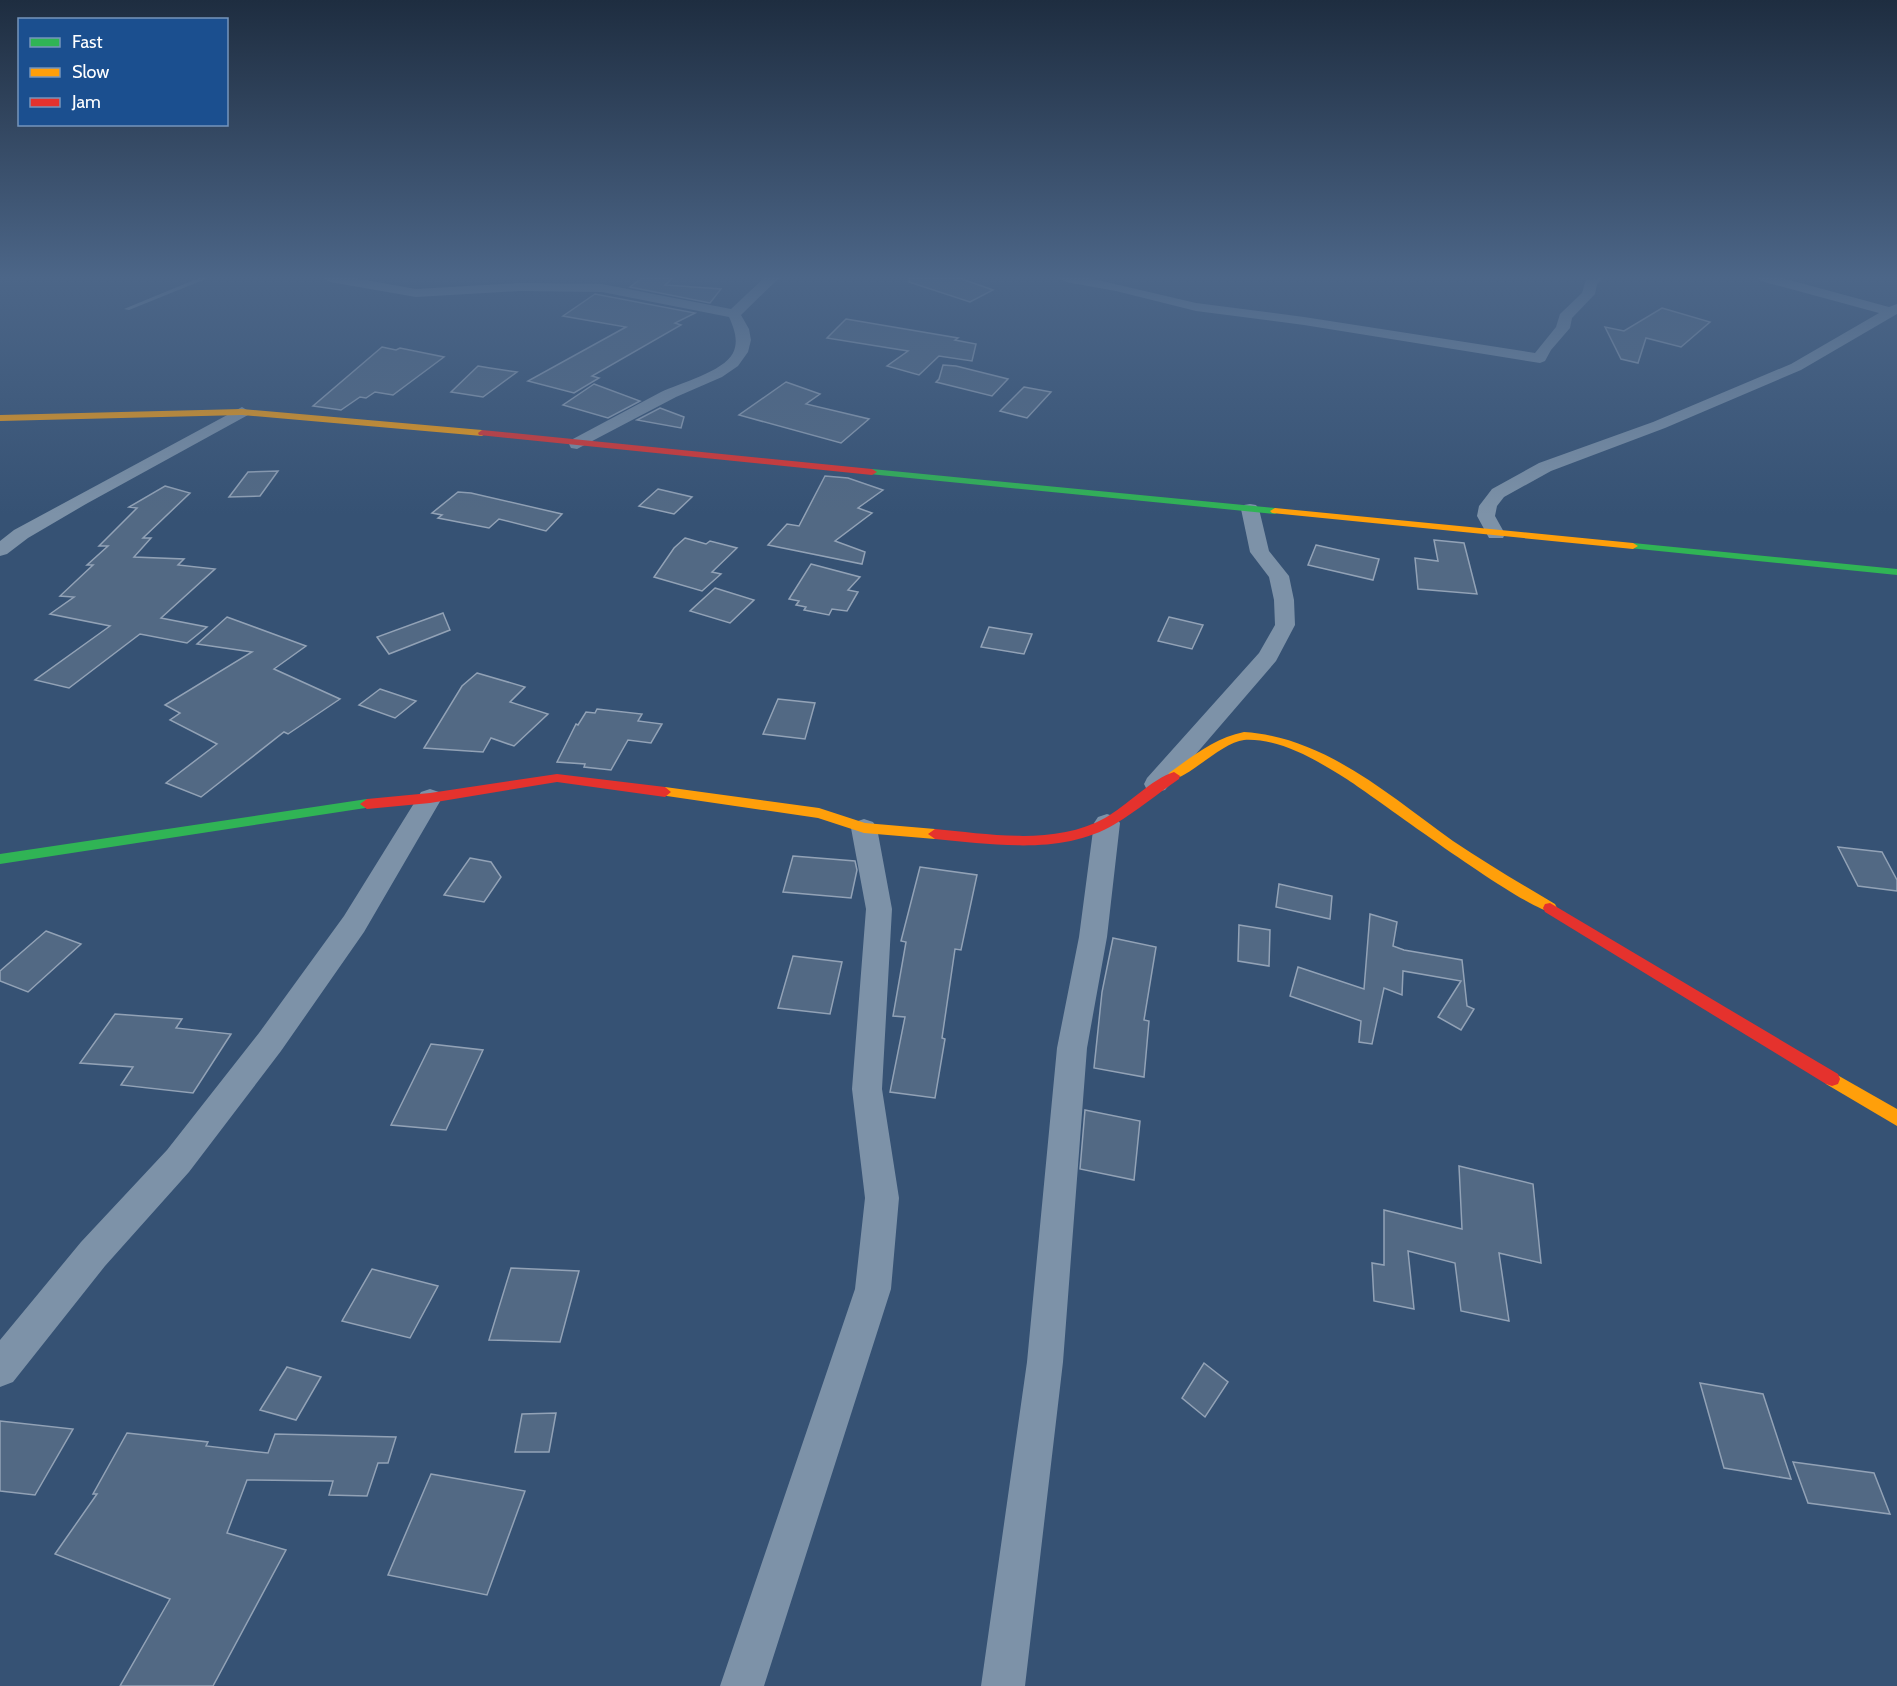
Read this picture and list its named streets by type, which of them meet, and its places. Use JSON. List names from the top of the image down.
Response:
{
  "legend": ["Fast", "Slow", "Jam"]
}
